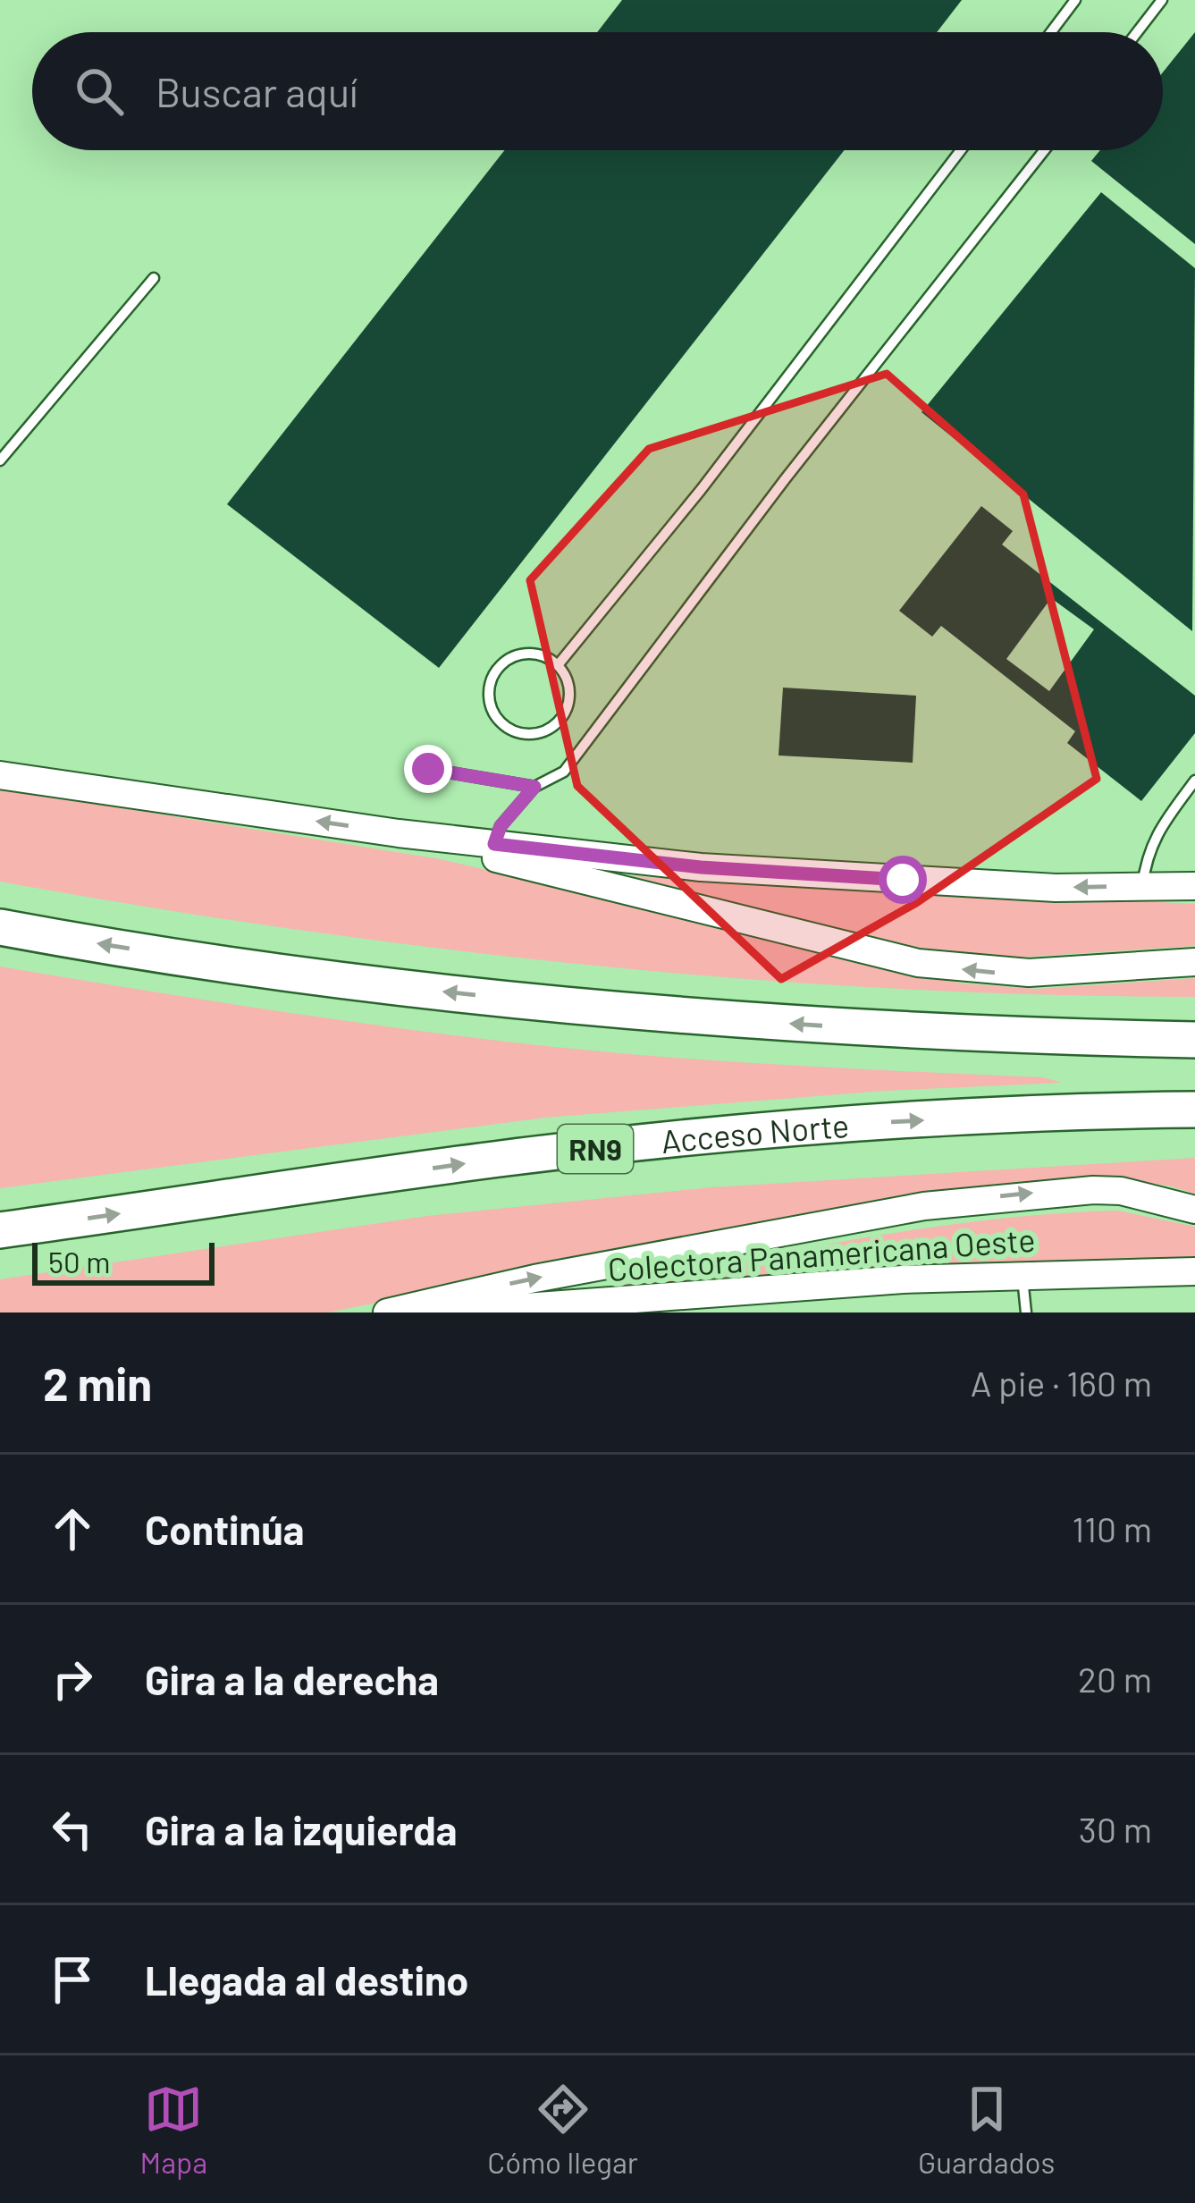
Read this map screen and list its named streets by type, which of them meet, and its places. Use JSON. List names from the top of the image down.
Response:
{
  "streets": {
    "highway": ["Acceso Norte", "RN9"],
    "street": ["Colectora Panamericana Oeste"]
  },
  "scale_bar": "50 m",
  "page": {
    "search": "Buscar aquí",
    "scale": "50 m",
    "heading": ["2 min", "A pie · 160 m"],
    "list": [
      ["Continúa", "110 m"],
      ["Gira a la derecha", "20 m"],
      ["Gira a la izquierda", "30 m"],
      "Llegada al destino"
    ],
    "nav": ["Mapa", "Cómo llegar", "Guardados"]
  }
}
